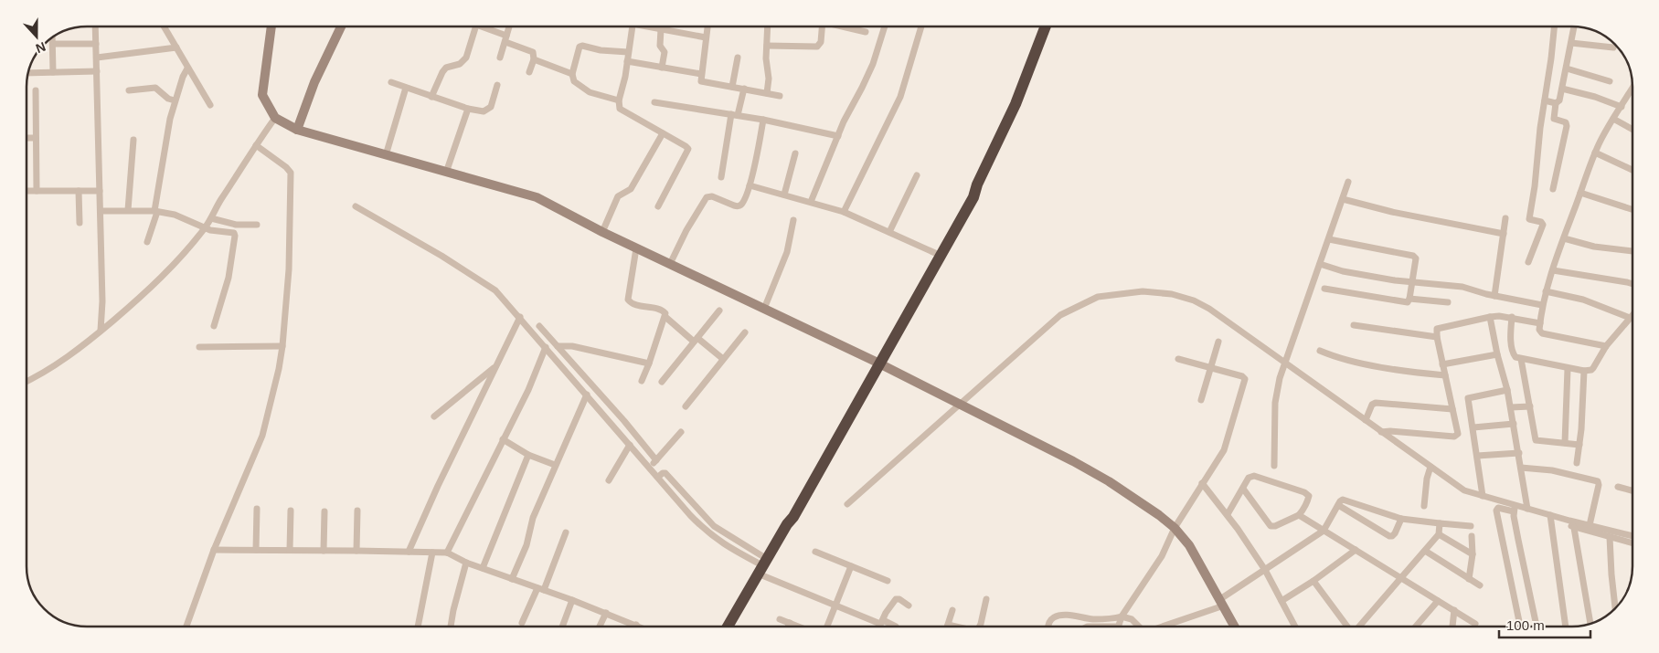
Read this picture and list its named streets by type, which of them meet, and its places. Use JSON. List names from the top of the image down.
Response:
{
  "scale_bar": "100 m",
  "north": "bottom"
}
